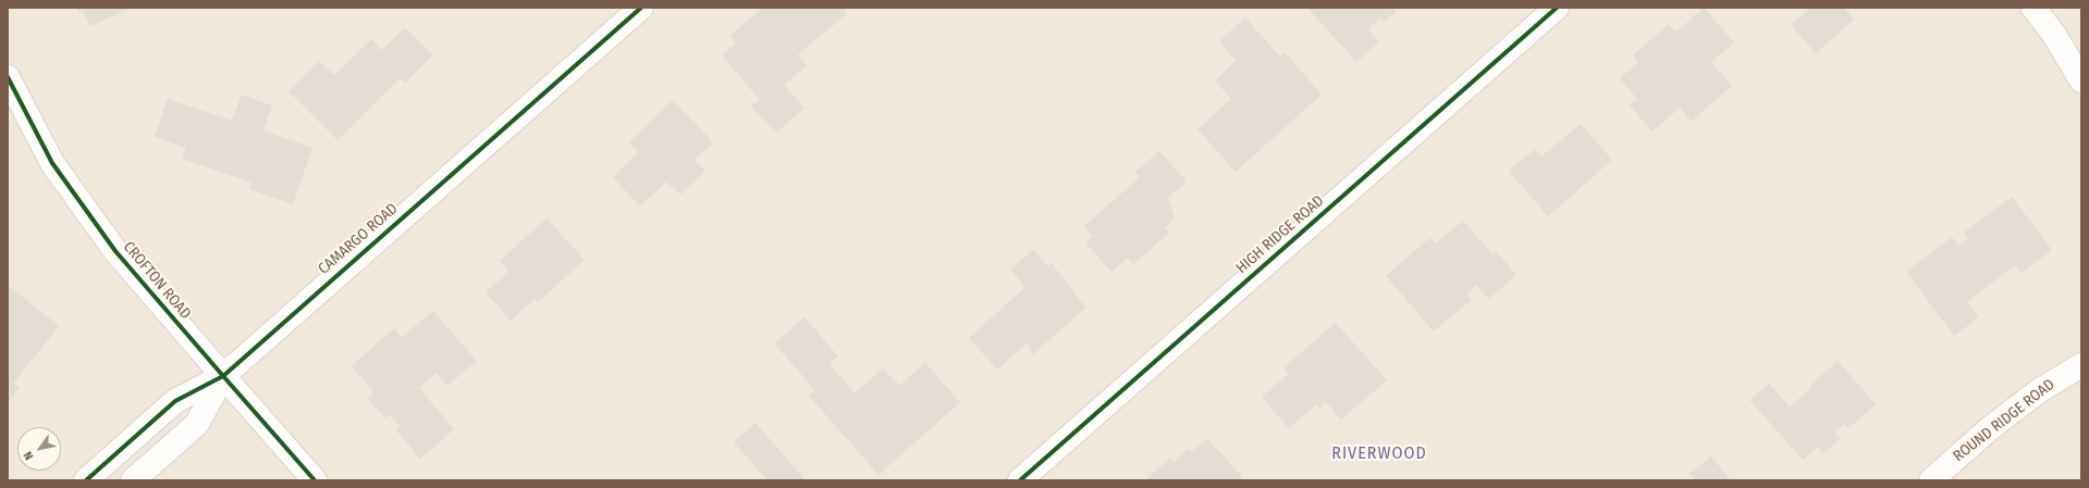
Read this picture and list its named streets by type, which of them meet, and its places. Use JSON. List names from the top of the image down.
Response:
{
  "streets": {
    "street": [
      "HIGH RIDGE ROAD",
      "CAMARGO ROAD",
      "CROFTON ROAD",
      "ROUND RIDGE ROAD"
    ]
  },
  "crossings": [
    ["CAMARGO ROAD", "CROFTON ROAD"]
  ],
  "districts": ["RIVERWOOD"],
  "north": "bottom left"
}
